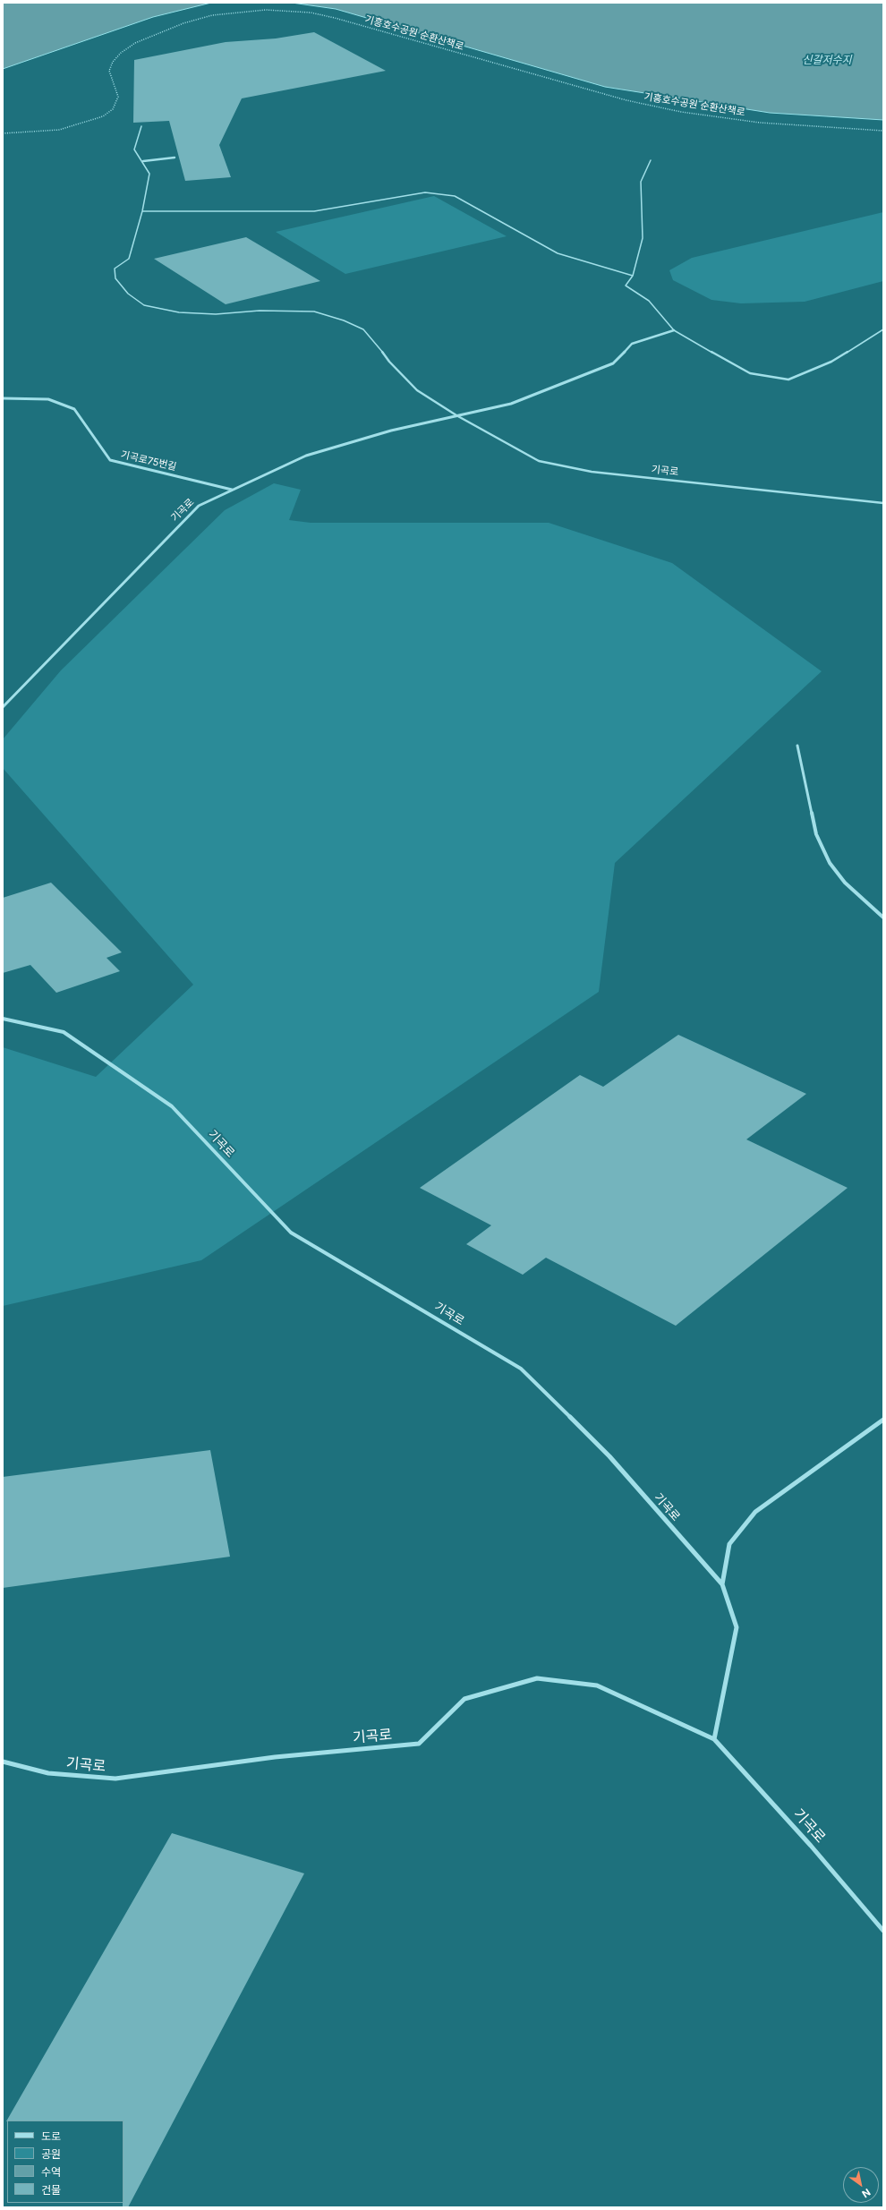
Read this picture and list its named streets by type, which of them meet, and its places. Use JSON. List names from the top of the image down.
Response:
{
  "streets": {
    "street": ["기곡로75번길", "기곡로"],
    "path": ["기흥호수공원 순환산책로"]
  },
  "crossings": [
    ["기곡로75번길", "기곡로"]
  ],
  "water": ["신갈저수지"],
  "legend": [
    "도로",
    "공원",
    "수역",
    "건물"
  ],
  "north": "bottom right"
}
